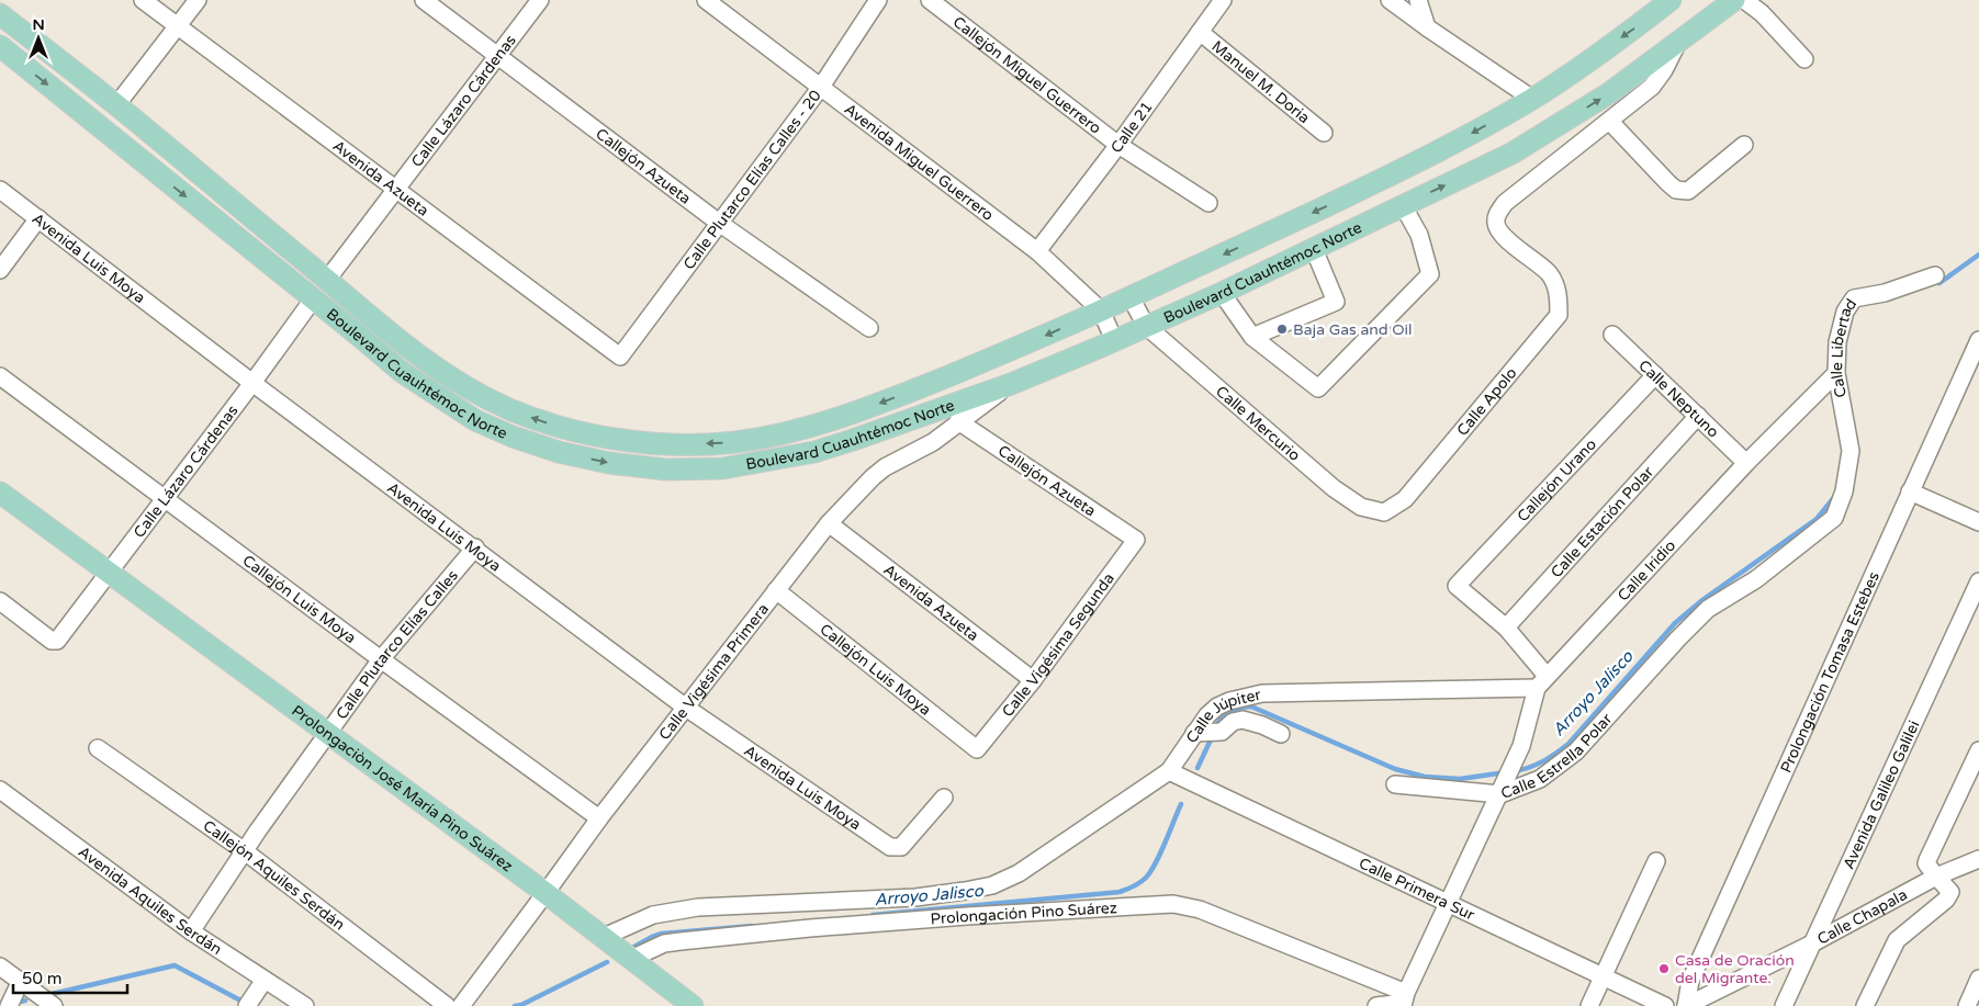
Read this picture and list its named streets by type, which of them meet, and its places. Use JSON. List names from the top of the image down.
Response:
{
  "streets": {
    "main road": ["Boulevard Cuauhtémoc Norte", "Prolongaciòn José María Pino Suárez"],
    "street": [
      "Callejón Miguel Guerrero",
      "Manuel M. Doria",
      "Calle Lázaro Cárdenas",
      "Calle 21",
      "Avenida Miguel Guerrero",
      "Callejón Azueta",
      "Avenida Azueta",
      "Calle Plutarco Elías Calles - 20",
      "Avenida Luis Moya",
      "Calle Libertad",
      "Calle Neptuno",
      "Calle Apolo",
      "Calle Mercurio",
      "Callejón Urano",
      "Calle Estación Polar",
      "Calle Iridio",
      "Callejón Luis Moya",
      "Calle Plutarco Elías Calles",
      "Calle Vigésima Segunda",
      "Calle Vigésima Primera",
      "Prolongación Tomasa Estebes",
      "Calle Júpiter",
      "Calle Estrella Polar",
      "Avenida Galileo Galilei",
      "Callejón Aquiles Serdán",
      "Calle Primera Sur",
      "Avenida Aquiles Serdán",
      "Prolongación Pino Suárez",
      "Calle Chapala"
    ]
  },
  "crossings": [
    ["Callejón Miguel Guerrero", "Calle 21"],
    ["Manuel M. Doria", "Calle 21"],
    ["Calle Lázaro Cárdenas", "Callejón Azueta"],
    ["Calle Lázaro Cárdenas", "Avenida Azueta"],
    ["Calle Lázaro Cárdenas", "Avenida Luis Moya"],
    ["Calle Lázaro Cárdenas", "Boulevard Cuauhtémoc Norte"],
    ["Calle Lázaro Cárdenas", "Callejón Luis Moya"],
    ["Calle Lázaro Cárdenas", "Prolongaciòn José María Pino Suárez"],
    ["Calle 21", "Avenida Miguel Guerrero"],
    ["Avenida Miguel Guerrero", "Calle Plutarco Elías Calles - 20"],
    ["Avenida Miguel Guerrero", "Boulevard Cuauhtémoc Norte"],
    ["Callejón Azueta", "Calle Plutarco Elías Calles - 20"],
    ["Callejón Azueta", "Calle Vigésima Segunda"],
    ["Callejón Azueta", "Calle Vigésima Primera"],
    ["Avenida Azueta", "Calle Plutarco Elías Calles - 20"],
    ["Avenida Azueta", "Calle Vigésima Segunda"],
    ["Avenida Azueta", "Calle Vigésima Primera"],
    ["Avenida Luis Moya", "Calle Plutarco Elías Calles"],
    ["Avenida Luis Moya", "Calle Vigésima Primera"],
    ["Boulevard Cuauhtémoc Norte", "Calle Mercurio"],
    ["Boulevard Cuauhtémoc Norte", "Calle Vigésima Primera"],
    ["Calle Libertad", "Calle Iridio"],
    ["Calle Libertad", "Calle Estrella Polar"],
    ["Calle Neptuno", "Callejón Urano"],
    ["Calle Neptuno", "Calle Estación Polar"],
    ["Calle Neptuno", "Calle Iridio"],
    ["Calle Apolo", "Calle Mercurio"],
    ["Callejón Urano", "Calle Estación Polar"],
    ["Calle Iridio", "Calle Júpiter"],
    ["Calle Iridio", "Calle Estrella Polar"],
    ["Callejón Luis Moya", "Calle Plutarco Elías Calles"],
    ["Callejón Luis Moya", "Calle Vigésima Segunda"],
    ["Callejón Luis Moya", "Calle Vigésima Primera"],
    ["Calle Plutarco Elías Calles", "Prolongaciòn José María Pino Suárez"],
    ["Calle Plutarco Elías Calles", "Callejón Aquiles Serdán"],
    ["Calle Plutarco Elías Calles", "Avenida Aquiles Serdán"],
    ["Calle Vigésima Primera", "Prolongaciòn José María Pino Suárez"],
    ["Prolongación Tomasa Estebes", "Calle Chapala"],
    ["Calle Júpiter", "Prolongaciòn José María Pino Suárez"],
    ["Calle Júpiter", "Calle Primera Sur"],
    ["Calle Estrella Polar", "Calle Primera Sur"],
    ["Calle Estrella Polar", "Prolongación Pino Suárez"],
    ["Prolongaciòn José María Pino Suárez", "Prolongación Pino Suárez"],
    ["Avenida Galileo Galilei", "Calle Chapala"]
  ],
  "water": ["Arroyo Jalisco"],
  "places": ["Baja Gas and Oil", "Casa de Oración del Migrante."],
  "scale_bar": "50 m",
  "north": "top"
}
